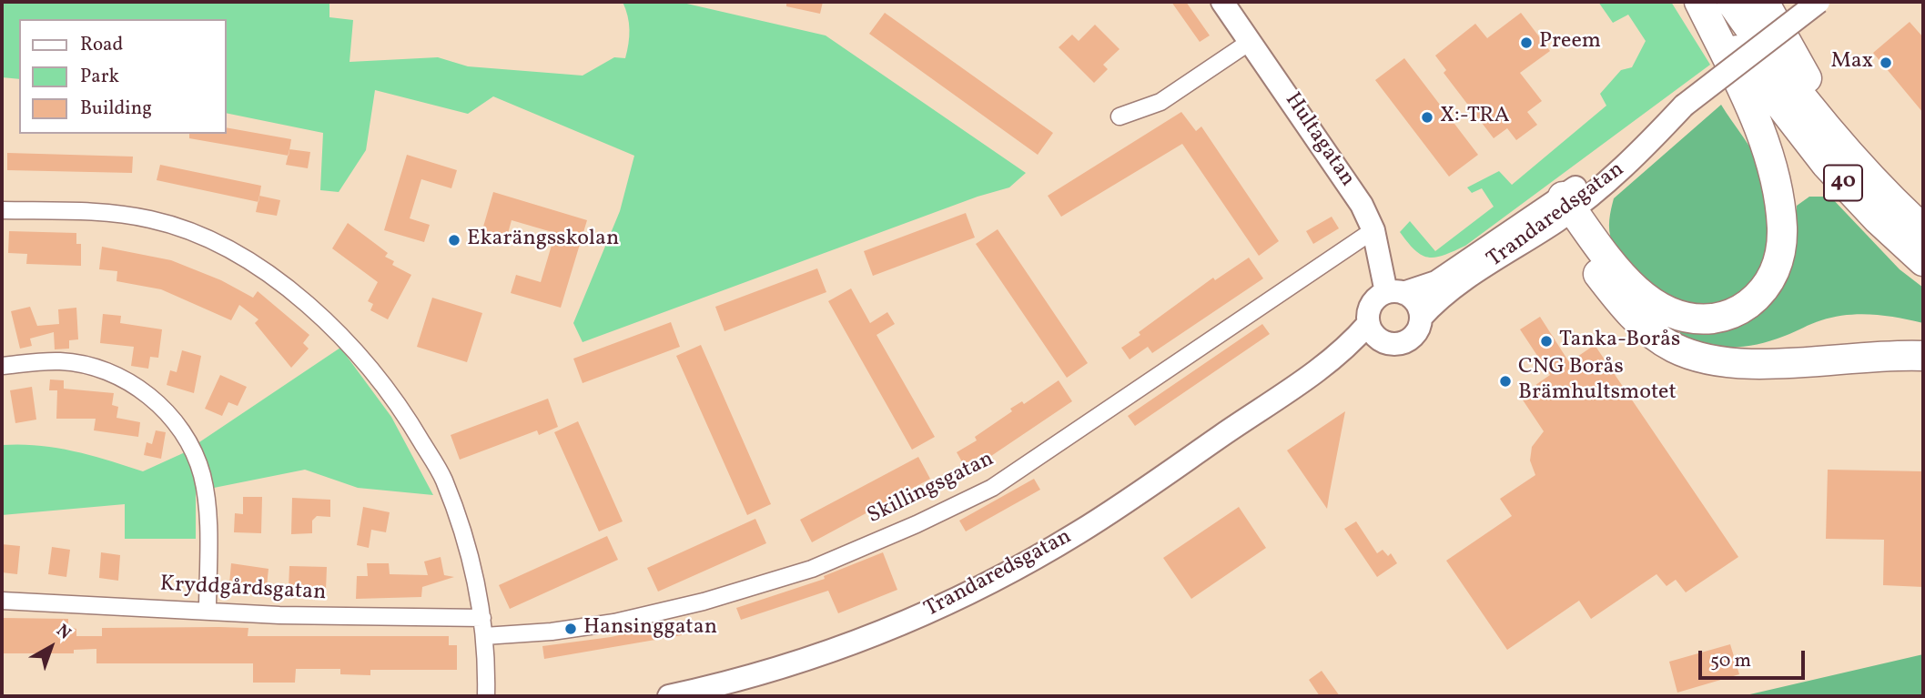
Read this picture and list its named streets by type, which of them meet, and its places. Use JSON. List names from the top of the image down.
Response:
{
  "streets": {
    "highway": ["40"],
    "street": [
      "Hultagatan",
      "Trandaredsgatan",
      "Skillingsgatan",
      "Kryddgårdsgatan"
    ]
  },
  "crossings": [
    ["Hultagatan", "Trandaredsgatan"],
    ["Hultagatan", "Skillingsgatan"]
  ],
  "places": [
    "Preem",
    "Max",
    "X:-TRA",
    "Ekarängsskolan",
    "Tanka-Borås",
    "CNG Borås Brämhultsmotet",
    "Hansinggatan"
  ],
  "legend": ["Road", "Park", "Building"],
  "scale_bar": "50 m",
  "north": "top right"
}
